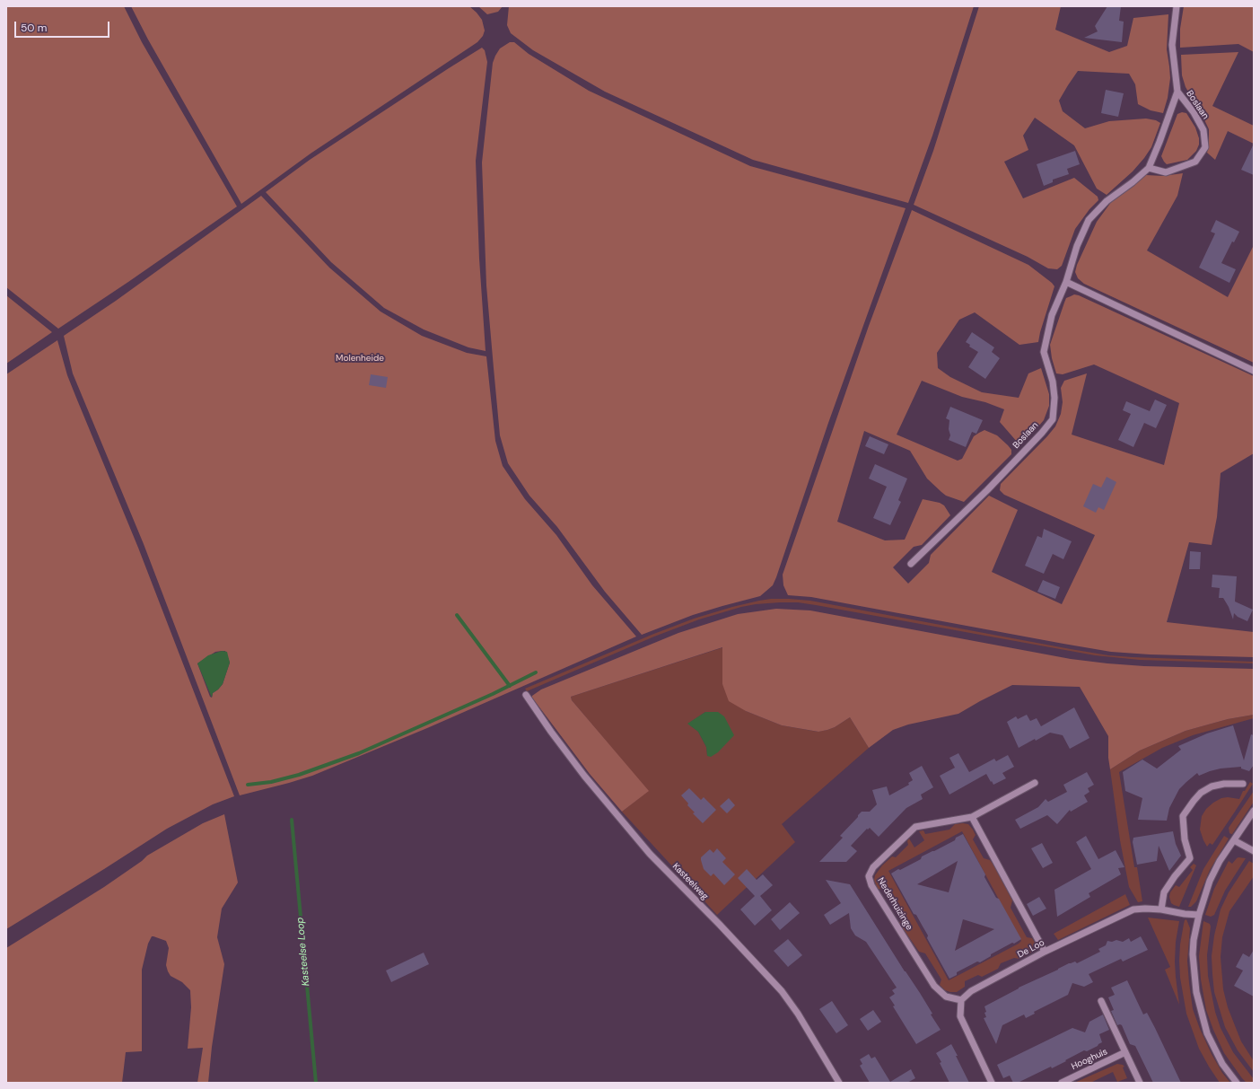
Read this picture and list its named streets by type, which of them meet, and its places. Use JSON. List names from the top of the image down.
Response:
{
  "streets": {
    "street": [
      "Boslaan",
      "Kasteelweg",
      "Nederhuizinge",
      "De Loo",
      "Hooghuis"
    ]
  },
  "crossings": [
    ["Nederhuizinge", "De Loo"]
  ],
  "water": ["Kasteelse Loop"],
  "parks": ["Molenheide"],
  "scale_bar": "50 m"
}
